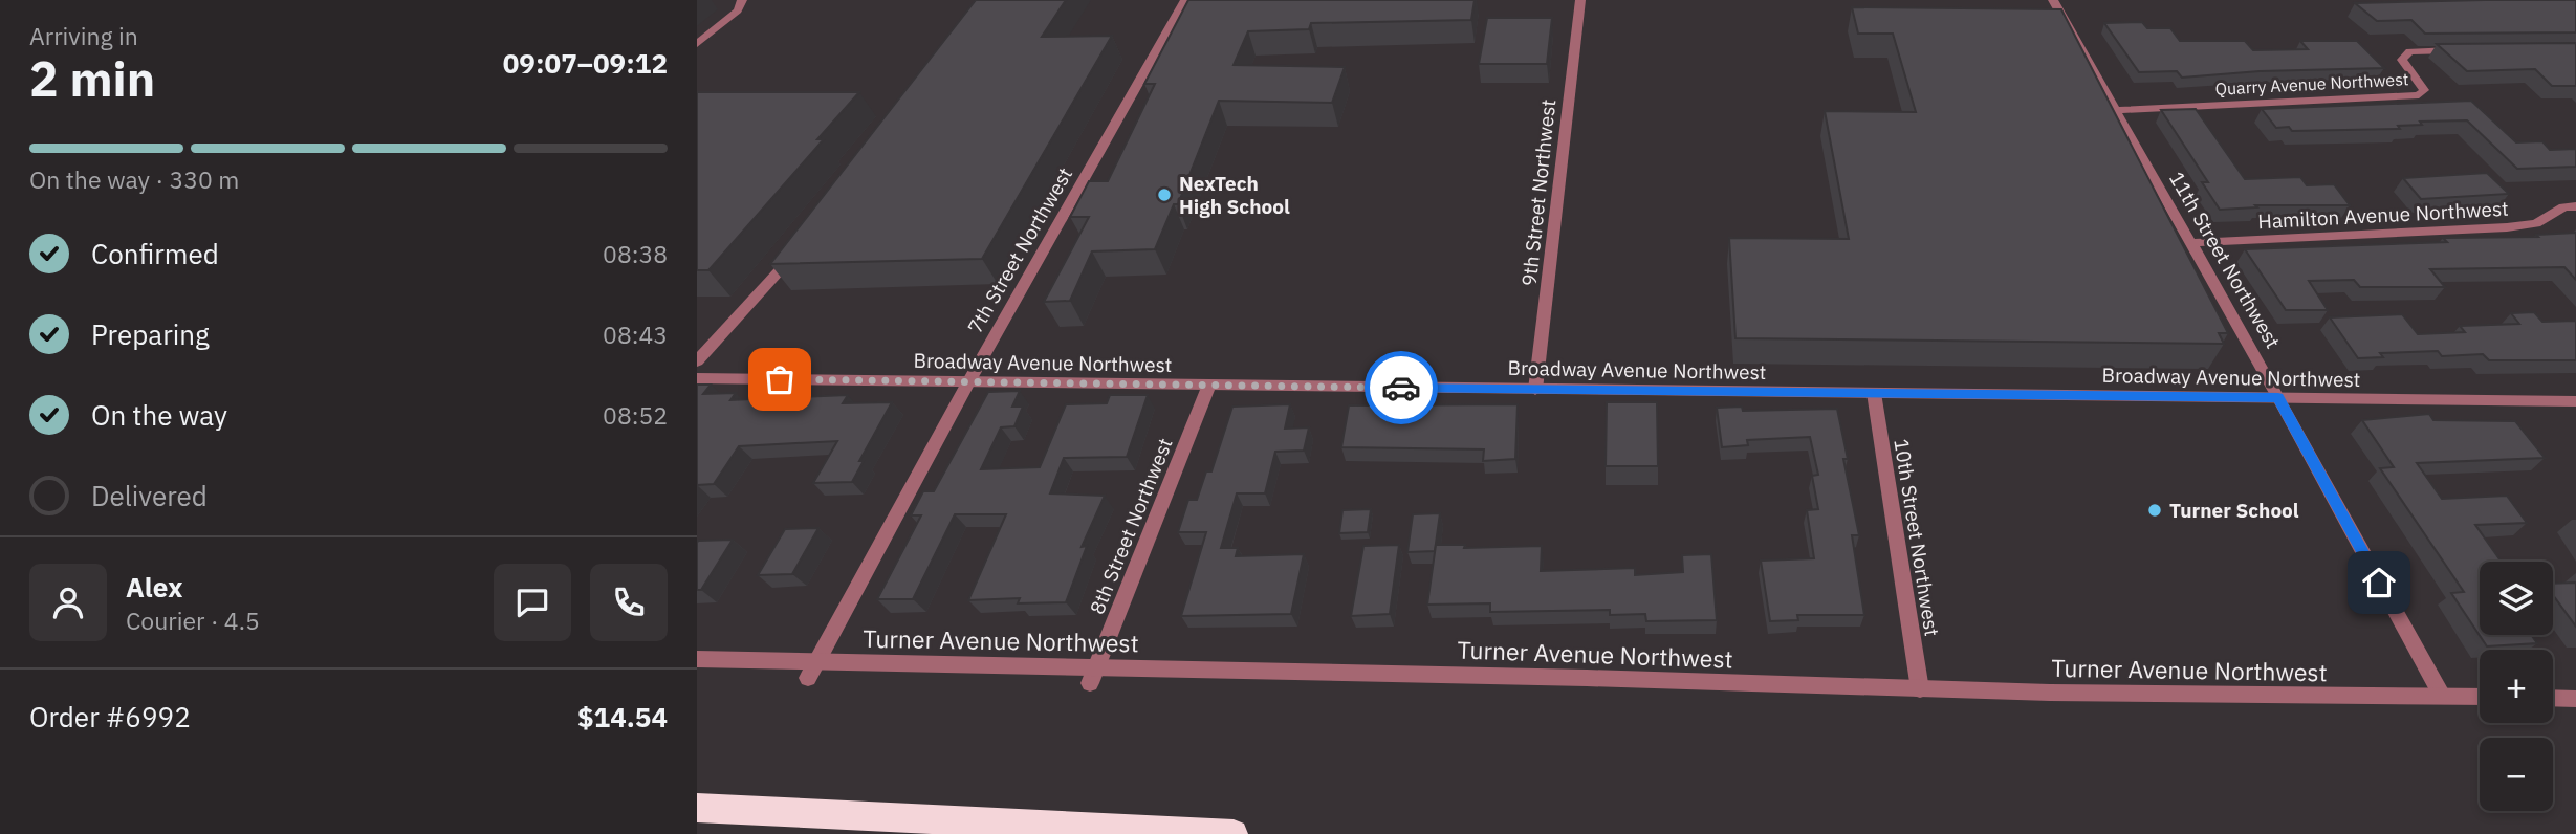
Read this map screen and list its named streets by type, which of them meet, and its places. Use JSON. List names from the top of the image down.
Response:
{
  "streets": {
    "street": [
      "Quarry Avenue Northwest",
      "9th Street Northwest",
      "Hamilton Avenue Northwest",
      "7th Street Northwest",
      "11th Street Northwest",
      "Broadway Avenue Northwest",
      "8th Street Northwest",
      "10th Street Northwest",
      "Turner Avenue Northwest"
    ]
  },
  "crossings": [
    ["Quarry Avenue Northwest", "11th Street Northwest"],
    ["9th Street Northwest", "Broadway Avenue Northwest"],
    ["Hamilton Avenue Northwest", "11th Street Northwest"],
    ["7th Street Northwest", "Broadway Avenue Northwest"],
    ["7th Street Northwest", "Turner Avenue Northwest"],
    ["11th Street Northwest", "Broadway Avenue Northwest"],
    ["11th Street Northwest", "Turner Avenue Northwest"],
    ["Broadway Avenue Northwest", "8th Street Northwest"],
    ["Broadway Avenue Northwest", "10th Street Northwest"],
    ["8th Street Northwest", "Turner Avenue Northwest"],
    ["10th Street Northwest", "Turner Avenue Northwest"]
  ],
  "places": ["NexTech High School", "Turner School"],
  "page": {
    "heading": ["2 min", "Arriving in", "09:07–09:12"],
    "panel": [
      "Alex",
      "Courier · 4.5",
      "Order #6992",
      "$14.54"
    ],
    "bar": "On the way · 330 m",
    "list": [
      ["Confirmed", "08:38"],
      ["Preparing", "08:43"],
      ["On the way", "08:52"],
      "Delivered"
    ],
    "map_buttons": ["+", "−"]
  }
}
